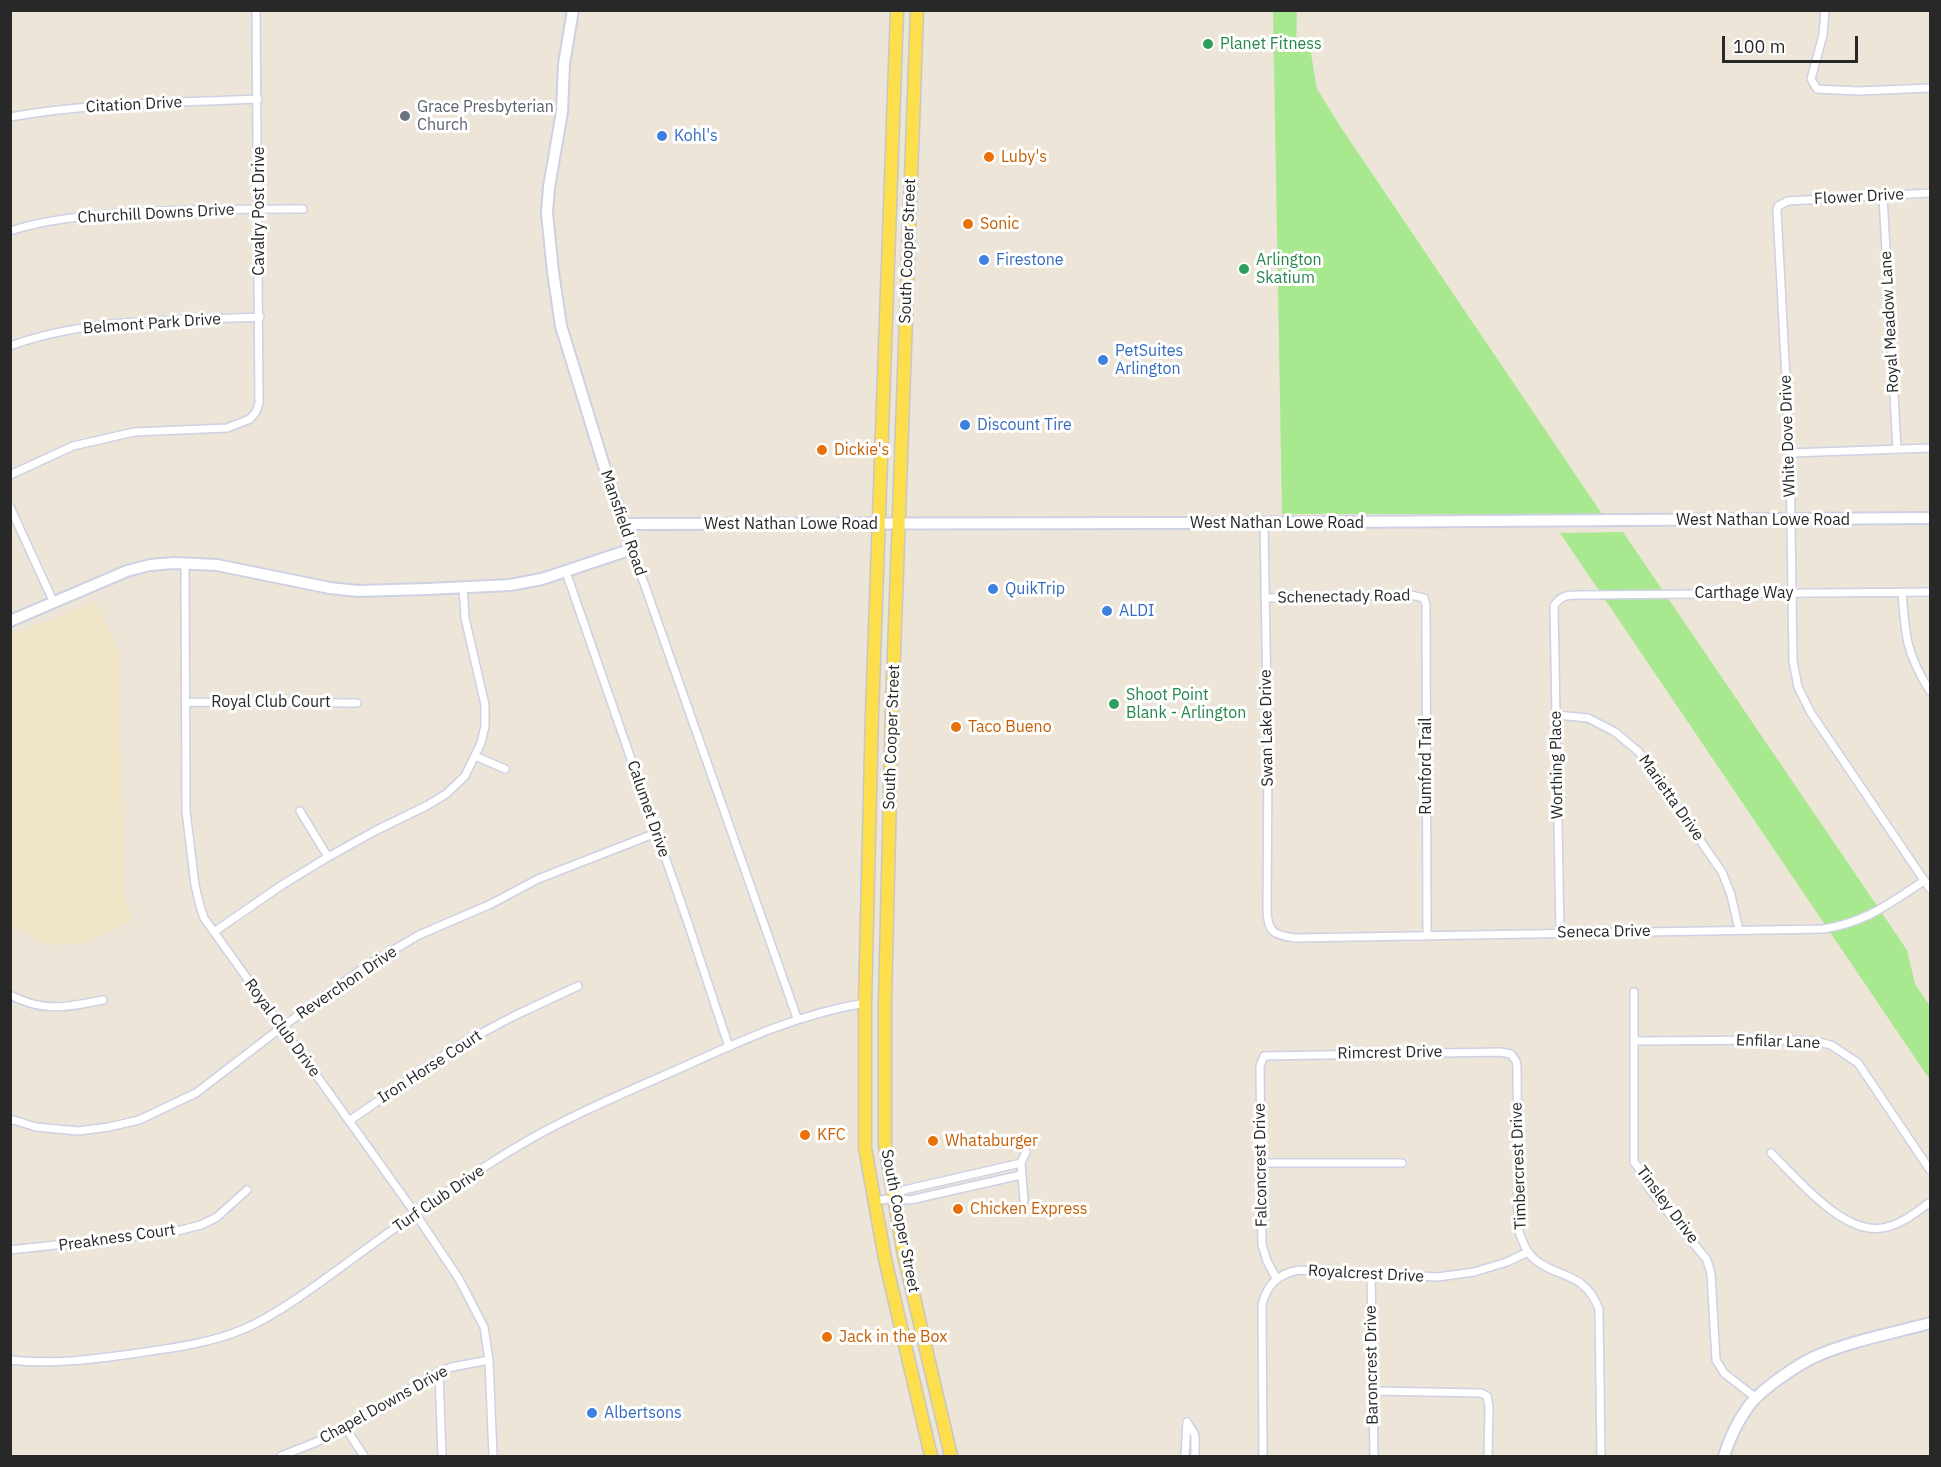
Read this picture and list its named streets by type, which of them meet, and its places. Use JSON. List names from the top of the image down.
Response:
{
  "streets": {
    "main road": ["South Cooper Street"],
    "street": [
      "Citation Drive",
      "Flower Drive",
      "Cavalry Post Drive",
      "Churchill Downs Drive",
      "Royal Meadow Lane",
      "Belmont Park Drive",
      "White Dove Drive",
      "West Nathan Lowe Road",
      "Mansfield Road",
      "Carthage Way",
      "Schenectady Road",
      "Royal Club Court",
      "Swan Lake Drive",
      "Worthing Place",
      "Rumford Trail",
      "Marietta Drive",
      "Calumet Drive",
      "Seneca Drive",
      "Reverchon Drive",
      "Royal Club Drive",
      "Enfilar Lane",
      "Rimcrest Drive",
      "Iron Horse Court",
      "Falconcrest Drive",
      "Timbercrest Drive",
      "Turf Club Drive",
      "Tinsley Drive",
      "Preakness Court",
      "Royalcrest Drive",
      "Baroncrest Drive",
      "Chapel Downs Drive"
    ]
  },
  "crossings": [
    ["Citation Drive", "Cavalry Post Drive"],
    ["Flower Drive", "Royal Meadow Lane"],
    ["Flower Drive", "White Dove Drive"],
    ["Cavalry Post Drive", "Churchill Downs Drive"],
    ["Cavalry Post Drive", "Belmont Park Drive"],
    ["South Cooper Street", "West Nathan Lowe Road"],
    ["South Cooper Street", "Turf Club Drive"],
    ["White Dove Drive", "West Nathan Lowe Road"],
    ["White Dove Drive", "Carthage Way"],
    ["White Dove Drive", "Seneca Drive"],
    ["West Nathan Lowe Road", "Mansfield Road"],
    ["West Nathan Lowe Road", "Swan Lake Drive"],
    ["Mansfield Road", "Turf Club Drive"],
    ["Carthage Way", "Worthing Place"],
    ["Schenectady Road", "Swan Lake Drive"],
    ["Schenectady Road", "Rumford Trail"],
    ["Royal Club Court", "Royal Club Drive"],
    ["Swan Lake Drive", "Seneca Drive"],
    ["Worthing Place", "Marietta Drive"],
    ["Worthing Place", "Seneca Drive"],
    ["Rumford Trail", "Seneca Drive"],
    ["Marietta Drive", "Seneca Drive"],
    ["Calumet Drive", "Reverchon Drive"],
    ["Calumet Drive", "Turf Club Drive"],
    ["Reverchon Drive", "Royal Club Drive"],
    ["Royal Club Drive", "Iron Horse Court"],
    ["Royal Club Drive", "Turf Club Drive"],
    ["Royal Club Drive", "Chapel Downs Drive"],
    ["Enfilar Lane", "Tinsley Drive"],
    ["Rimcrest Drive", "Falconcrest Drive"],
    ["Rimcrest Drive", "Timbercrest Drive"],
    ["Falconcrest Drive", "Royalcrest Drive"],
    ["Timbercrest Drive", "Royalcrest Drive"],
    ["Royalcrest Drive", "Baroncrest Drive"]
  ],
  "places": [
    "Planet Fitness",
    "Grace Presbyterian Church",
    "Kohl's",
    "Luby's",
    "Sonic",
    "Firestone",
    "Arlington Skatium",
    "PetSuites Arlington",
    "Discount Tire",
    "Dickie's",
    "QuikTrip",
    "ALDI",
    "Shoot Point Blank - Arlington",
    "Taco Bueno",
    "KFC",
    "Whataburger",
    "Chicken Express",
    "Jack in the Box",
    "Albertsons"
  ],
  "scale_bar": "100 m"
}
